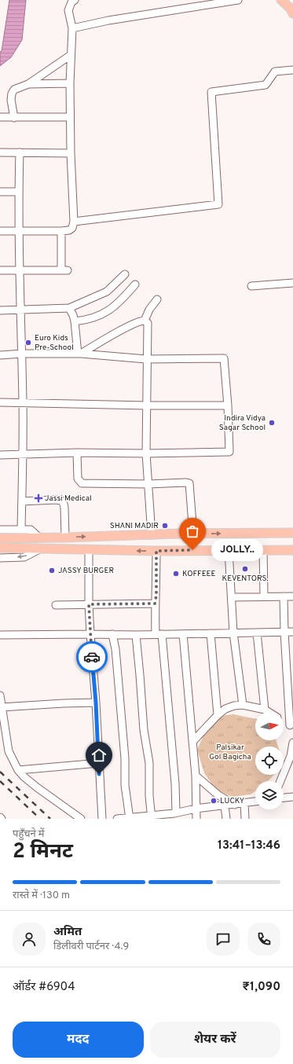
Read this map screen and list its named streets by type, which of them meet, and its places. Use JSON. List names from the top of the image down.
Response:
{
  "parks": ["Palsikar Gol Bagicha"],
  "places": {
    "other": [
      "Euro Kids Pre-School",
      "Indira Vidya Sagar School",
      "SHANI MADIR",
      "JOLLY..",
      "KEVENTORS.",
      "JASSY BURGER",
      "KOFFEEE",
      "LUCKY"
    ],
    "health": ["Jassi Medical"]
  },
  "north": "right",
  "page": {
    "bubble": "JOLLY..",
    "heading": ["2 मिनट", "पहुँचने में", "13:41–13:46"],
    "panel": [
      "अमित",
      "डिलीवरी पार्टनर · 4.9",
      "ऑर्डर #6904",
      "₹1,090"
    ],
    "bar": "रास्ते में · 130 m",
    "buttons": ["मदद", "शेयर करें"]
  }
}
